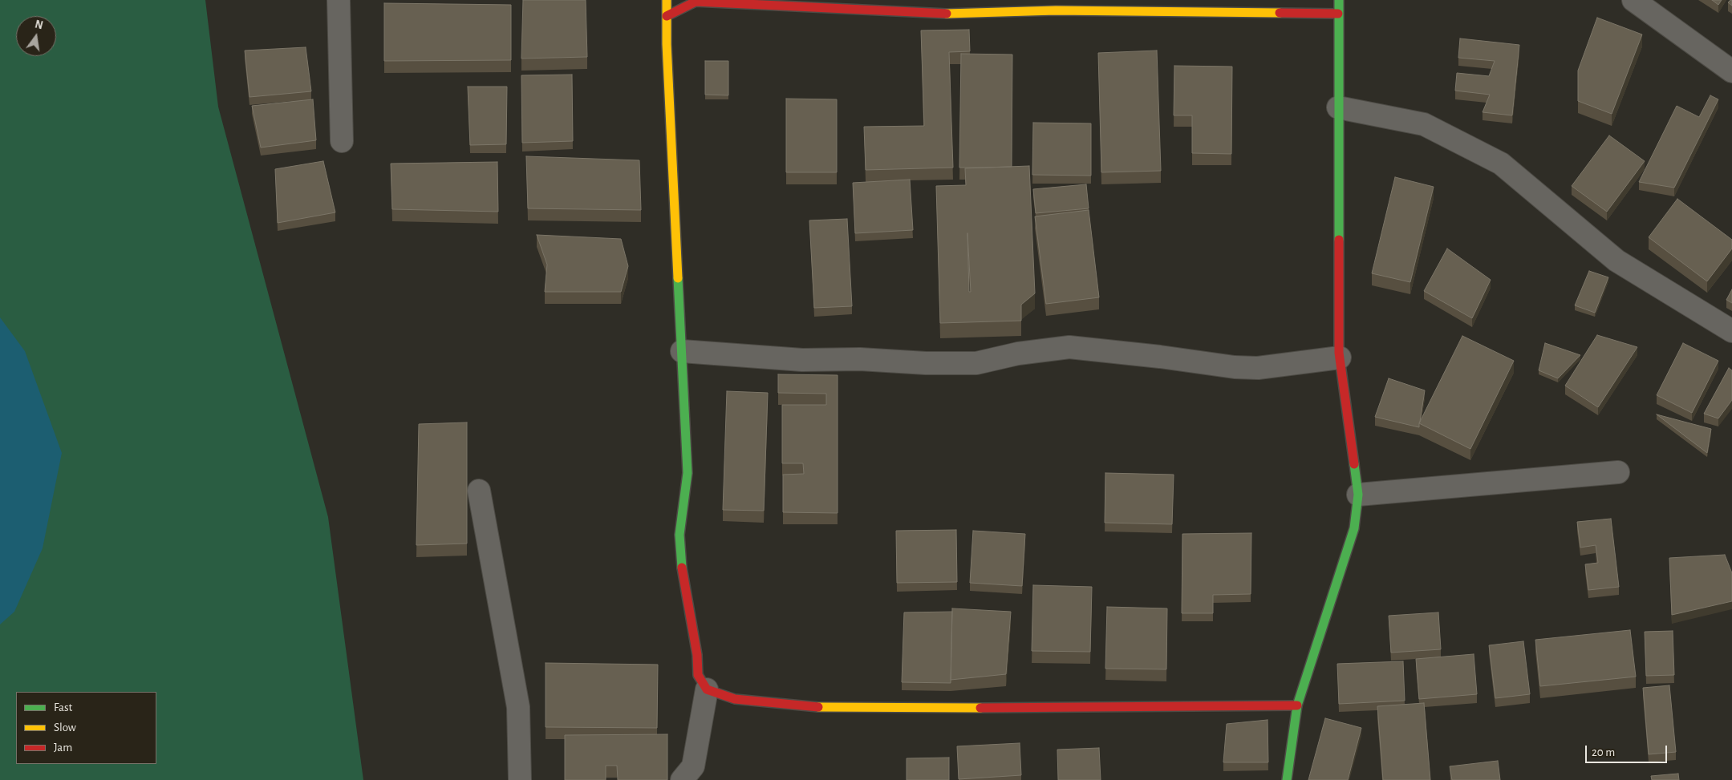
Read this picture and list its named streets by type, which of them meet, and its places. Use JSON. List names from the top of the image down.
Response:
{
  "legend": ["Fast", "Slow", "Jam"],
  "scale_bar": "20 m",
  "north": "top"
}
